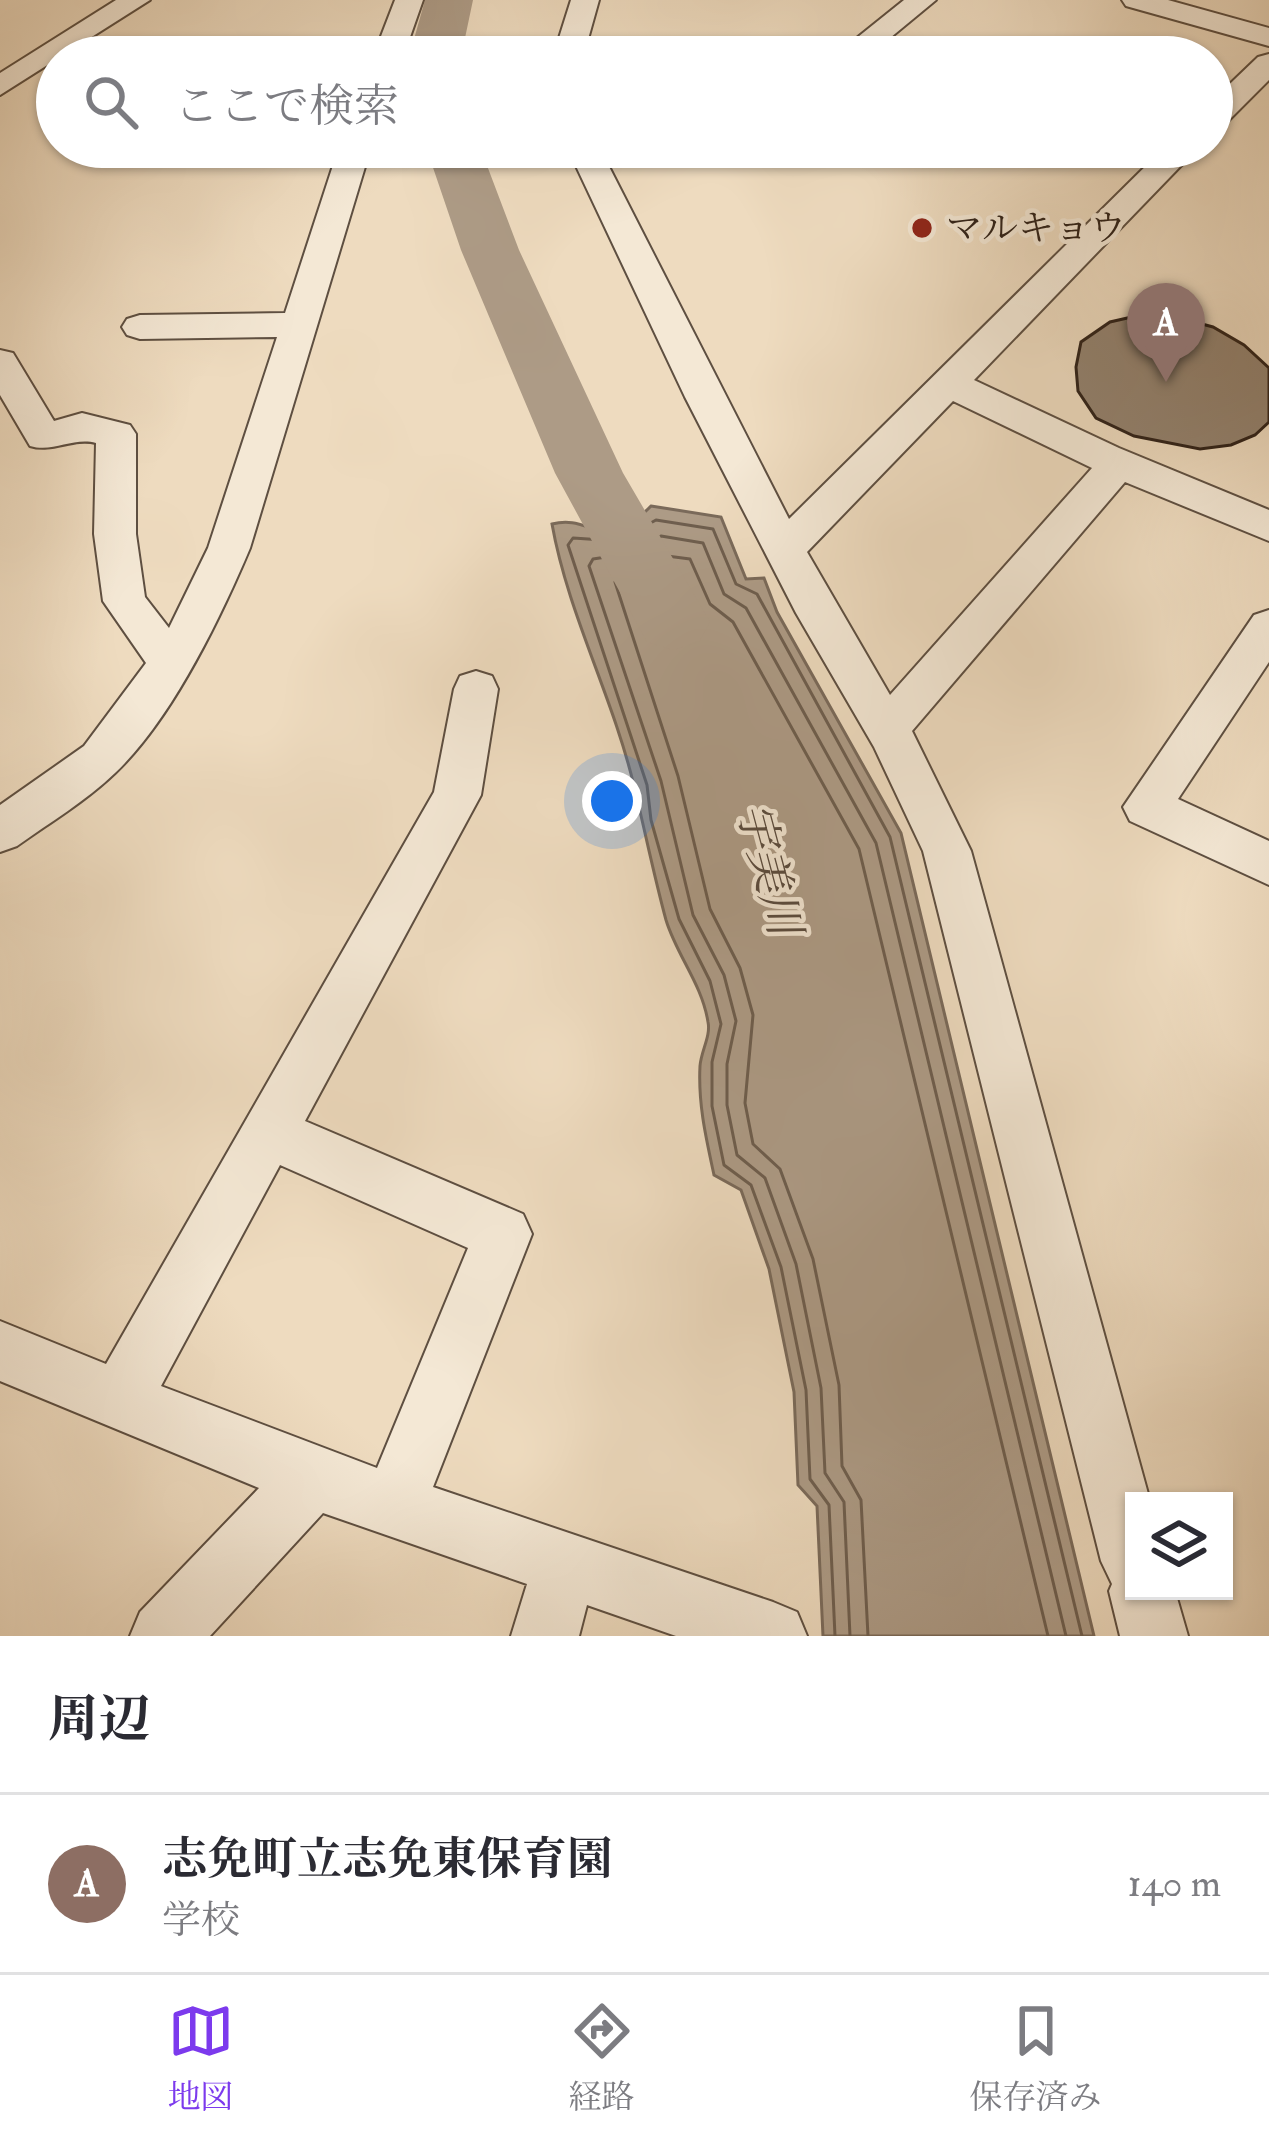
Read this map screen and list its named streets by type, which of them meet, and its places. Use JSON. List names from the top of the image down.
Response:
{
  "water": ["宇美川"],
  "places": ["マルキョウ"],
  "page": {
    "search": "ここで検索",
    "pins": "A",
    "heading": "周辺",
    "list": [
      {
        "mark": "A",
        "name": "志免町立志免東保育園",
        "note": "学校",
        "value": "140 m"
      }
    ],
    "nav": ["地図", "経路", "保存済み"]
  }
}
